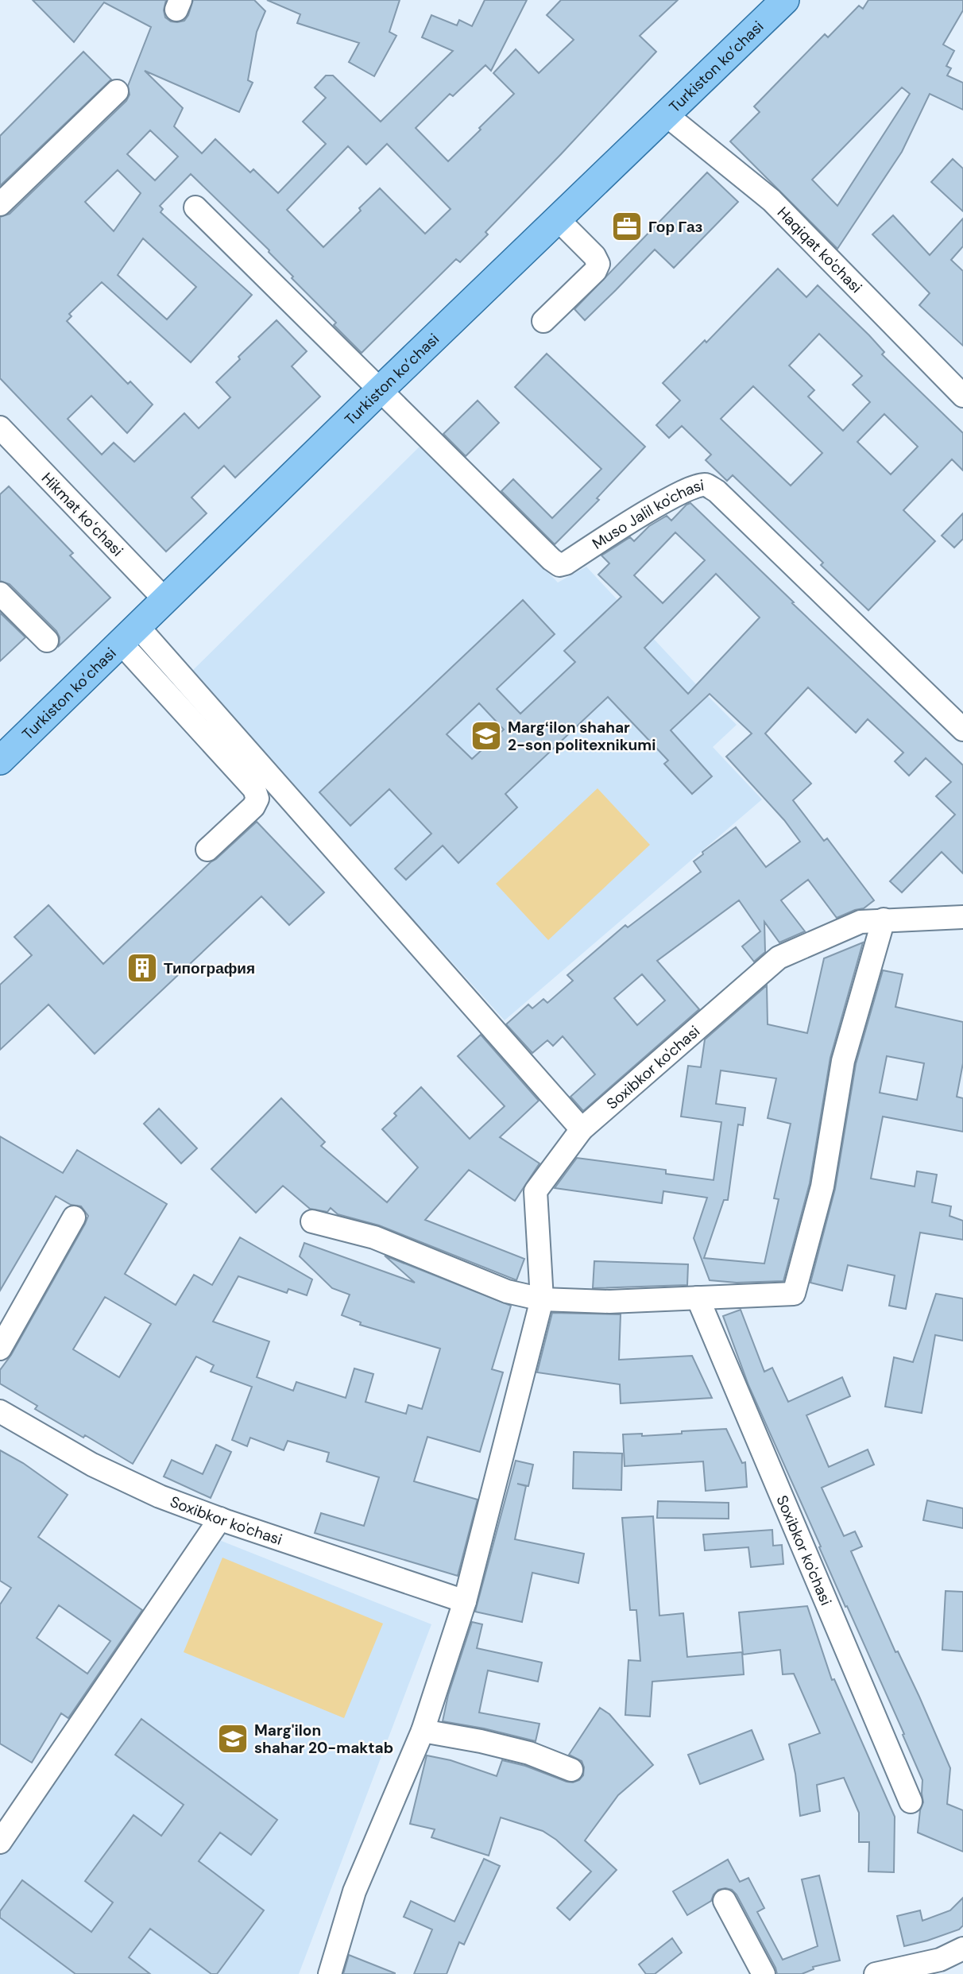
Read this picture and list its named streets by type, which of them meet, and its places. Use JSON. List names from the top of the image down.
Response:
{
  "streets": {
    "main road": ["Turkiston ko’chasi"],
    "street": [
      "Haqiqat ko'chasi",
      "Hikmat koʻchasi",
      "Muso Jalil ko'chasi",
      "Soxibkor ko'chasi"
    ]
  },
  "crossings": [
    ["Turkiston ko’chasi", "Haqiqat ko'chasi"],
    ["Turkiston ko’chasi", "Hikmat koʻchasi"],
    ["Turkiston ko’chasi", "Muso Jalil ko'chasi"]
  ],
  "places": {
    "office": ["Гор Газ"],
    "school or university": ["Margʻilon shahar 2-son politexnikumi", "Marg'ilon shahar 20-maktab"],
    "building": ["Типография"]
  }
}
